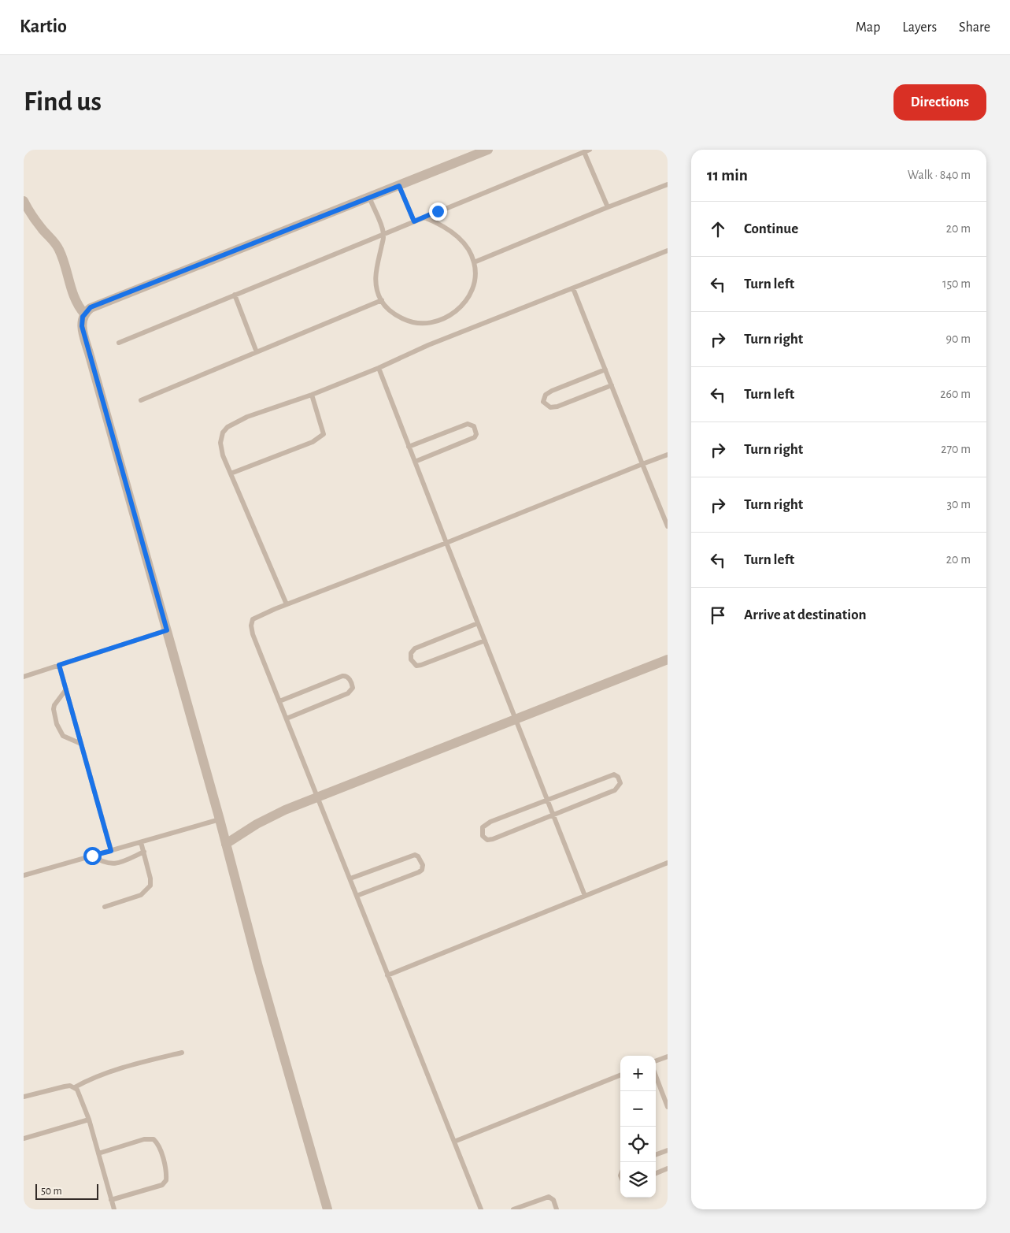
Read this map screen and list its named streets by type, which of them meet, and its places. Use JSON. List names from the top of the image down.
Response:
{
  "scale_bar": "50 m",
  "page": {
    "header": "Kartio",
    "nav": ["Map", "Layers", "Share"],
    "buttons": "Directions",
    "title": "Find us",
    "heading": ["11 min", "Walk · 840 m"],
    "list": [
      ["Continue", "20 m"],
      ["Turn left", "150 m"],
      ["Turn right", "90 m"],
      ["Turn left", "260 m"],
      ["Turn right", "270 m"],
      ["Turn right", "30 m"],
      ["Turn left", "20 m"],
      "Arrive at destination"
    ],
    "map_buttons": ["+", "−"],
    "scale": "50 m"
  }
}
